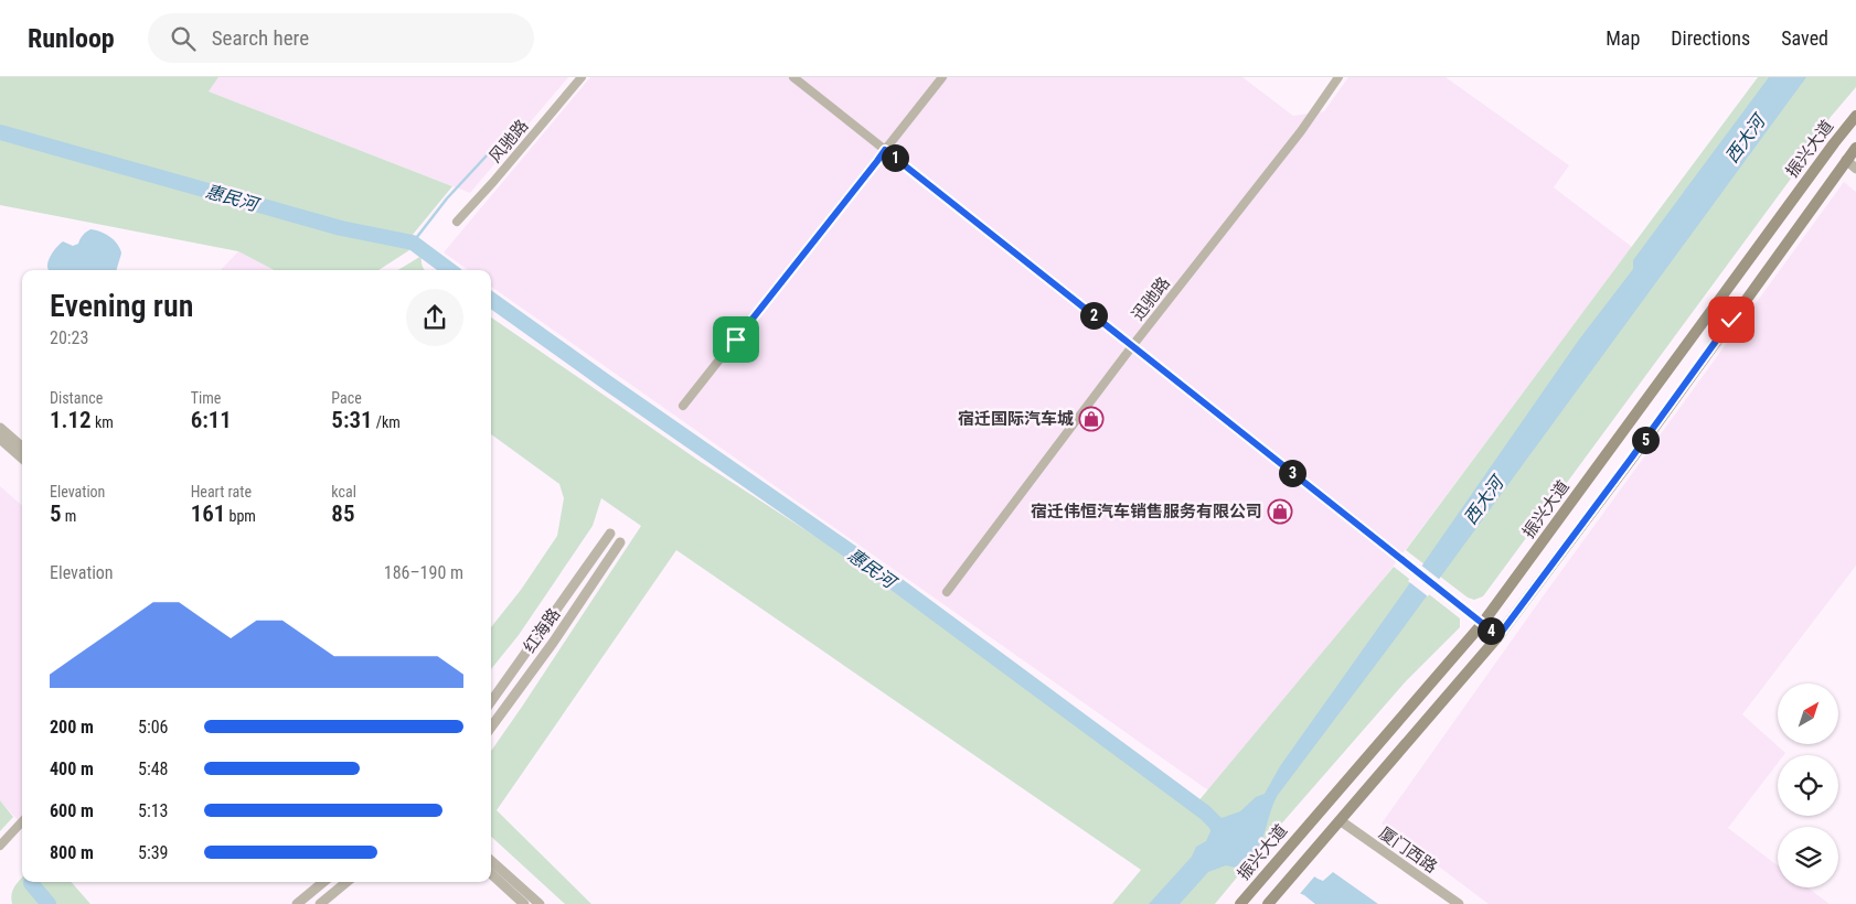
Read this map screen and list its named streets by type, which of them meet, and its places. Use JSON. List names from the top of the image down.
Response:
{
  "streets": {
    "main road": ["振兴大道"],
    "street": [
      "风驰路",
      "迅驰路",
      "红海路",
      "厦门西路"
    ]
  },
  "water": ["西大河", "惠民河"],
  "places": {
    "shop": ["宿迁国际汽车城", "宿迁伟恒汽车销售服务有限公司"]
  },
  "north": "top right",
  "page": {
    "header": "Runloop",
    "search": "Search here",
    "nav": ["Map", "Directions", "Saved"],
    "pins": [
      "1",
      "2",
      "5",
      "3",
      "4"
    ],
    "heading": ["Evening run", "20:23"],
    "stats": [
      ["Distance", "1.12 km"],
      ["Time", "6:11"],
      ["Pace", "5:31 /km"],
      ["Elevation", "5 m"],
      ["Heart rate", "161 bpm"],
      ["kcal", "85"]
    ],
    "chart": ["Elevation", "186–190 m"],
    "list": [
      {
        "name": "200 m",
        "note": "5:06"
      },
      {
        "name": "400 m",
        "note": "5:48"
      },
      {
        "name": "600 m",
        "note": "5:13"
      },
      {
        "name": "800 m",
        "note": "5:39"
      }
    ]
  }
}
